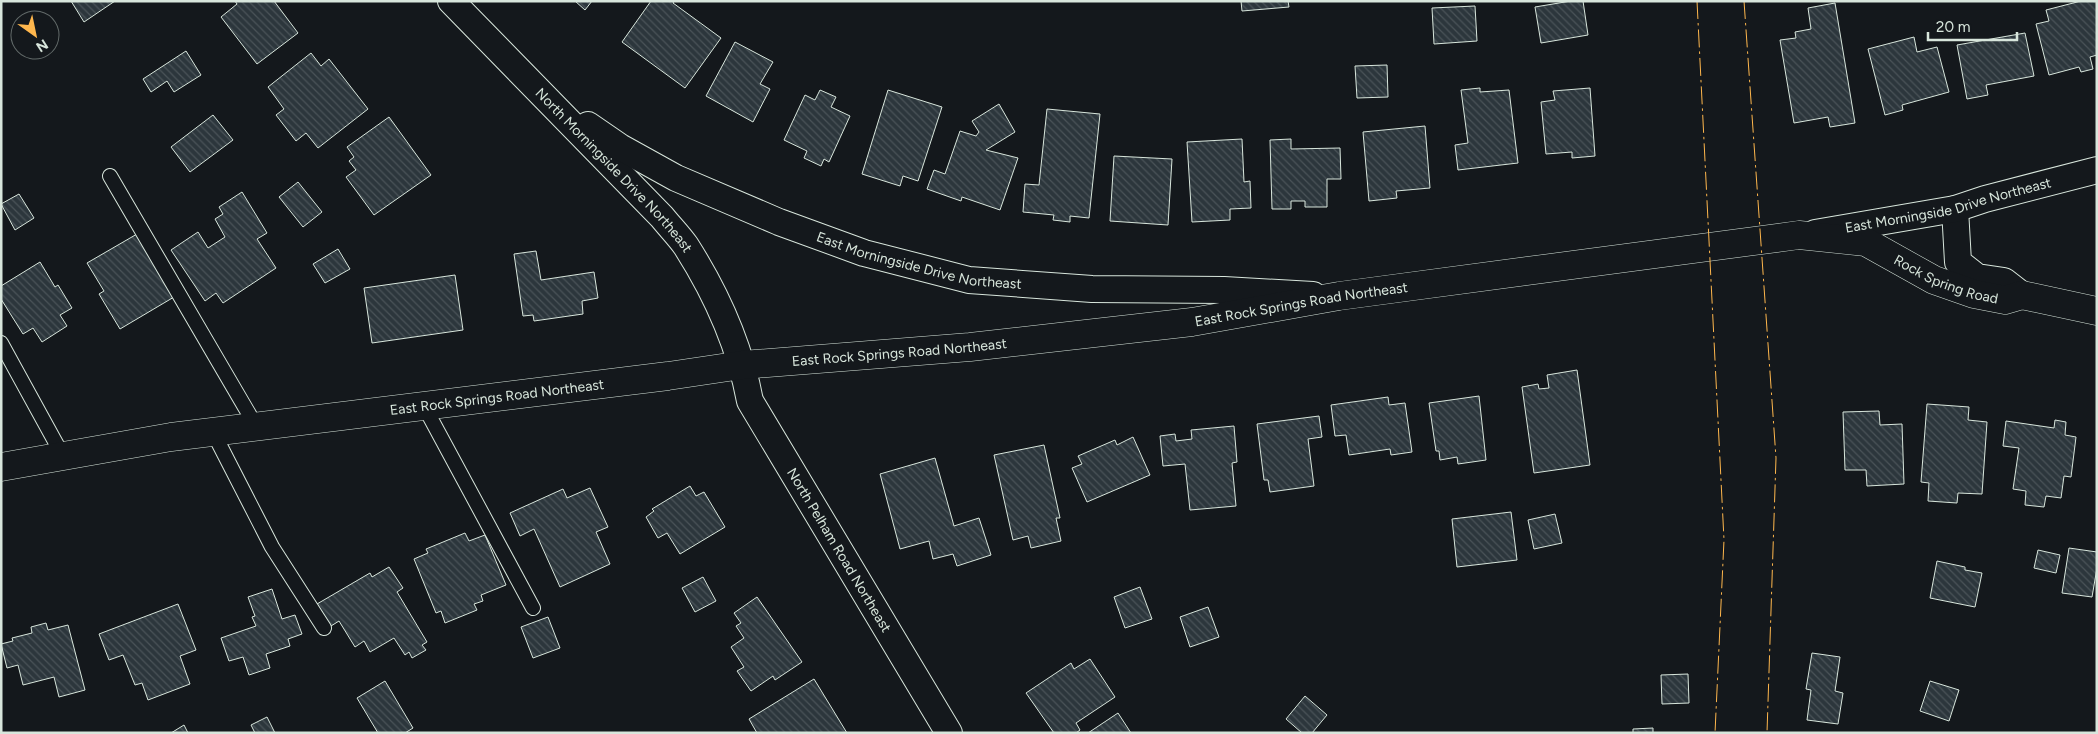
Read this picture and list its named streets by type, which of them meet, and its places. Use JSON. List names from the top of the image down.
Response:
{
  "streets": {
    "street": [
      "North Morningside Drive Northeast",
      "East Morningside Drive Northeast",
      "Rock Spring Road",
      "East Rock Springs Road Northeast",
      "North Pelham Road Northeast"
    ]
  },
  "crossings": [
    ["North Morningside Drive Northeast", "East Morningside Drive Northeast"],
    ["North Morningside Drive Northeast", "East Rock Springs Road Northeast"],
    ["North Morningside Drive Northeast", "North Pelham Road Northeast"],
    ["East Morningside Drive Northeast", "Rock Spring Road"],
    ["East Morningside Drive Northeast", "East Rock Springs Road Northeast"],
    ["Rock Spring Road", "East Rock Springs Road Northeast"],
    ["East Rock Springs Road Northeast", "North Pelham Road Northeast"]
  ],
  "scale_bar": "20 m",
  "north": "bottom right"
}
